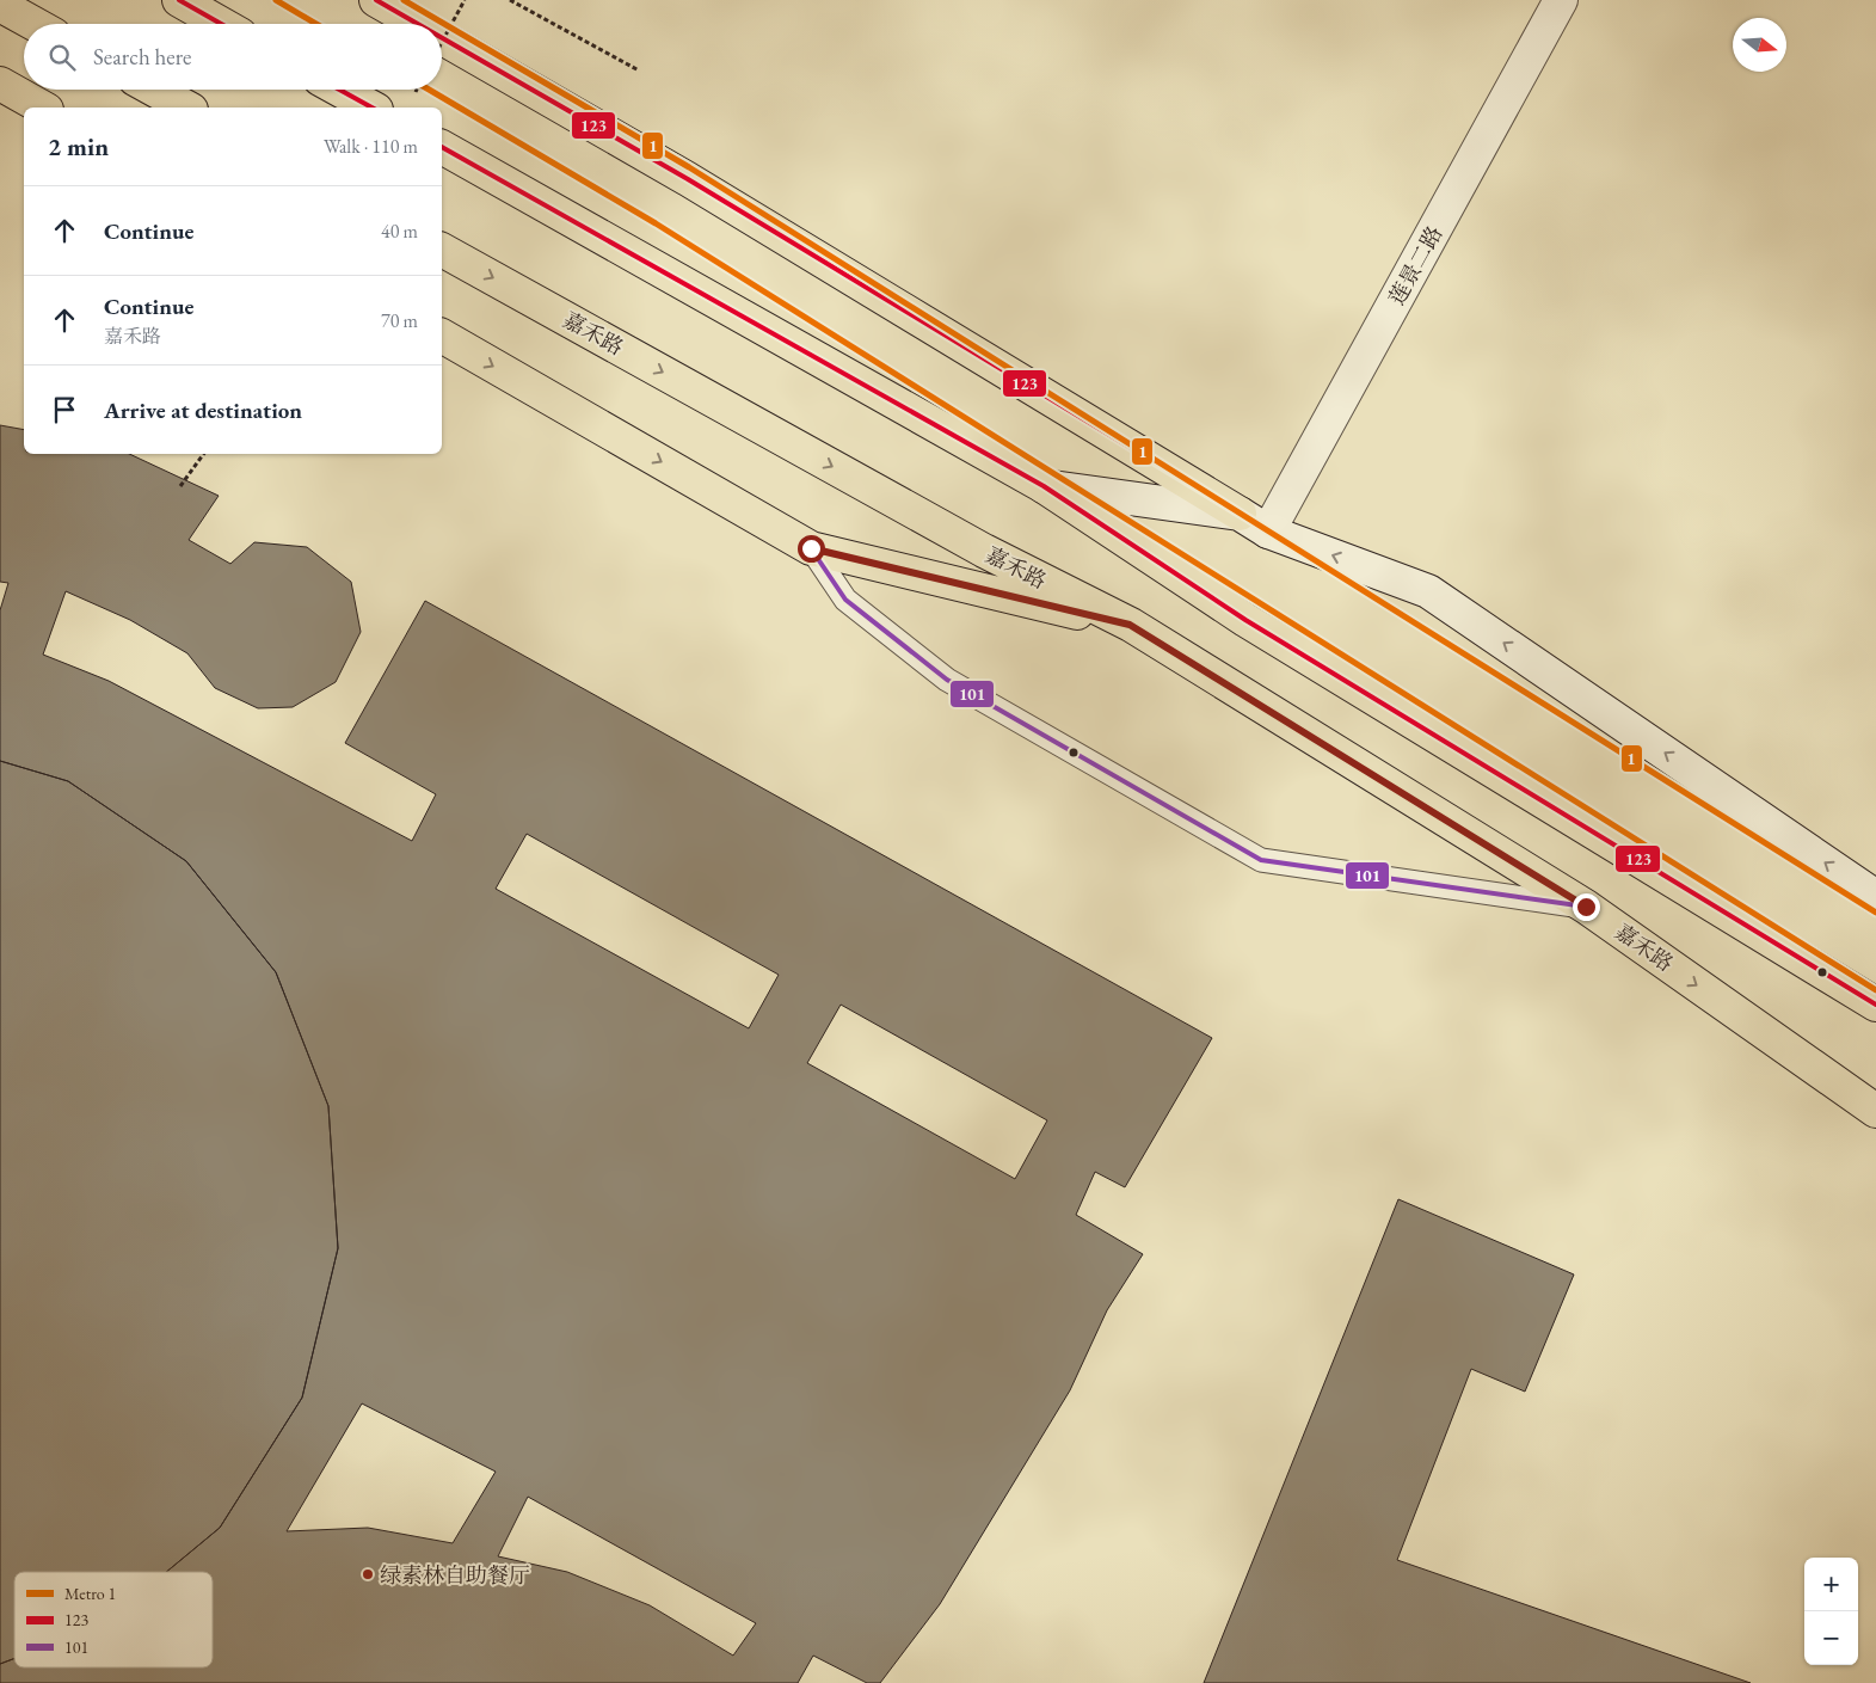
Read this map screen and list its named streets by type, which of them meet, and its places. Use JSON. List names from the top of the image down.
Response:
{
  "streets": {
    "main road": ["莲景二路", "嘉禾路"]
  },
  "places": ["绿素林自助餐厅"],
  "lines": ["metro line 1", "transit line 123", "transit line 101"],
  "legend": ["Metro 1", "123", "101"],
  "north": "right",
  "page": {
    "search": "Search here",
    "heading": ["2 min", "Walk · 110 m"],
    "list": [
      ["Continue", "40 m"],
      ["Continue", "嘉禾路", "70 m"],
      "Arrive at destination"
    ],
    "map_buttons": ["+", "−"]
  }
}
